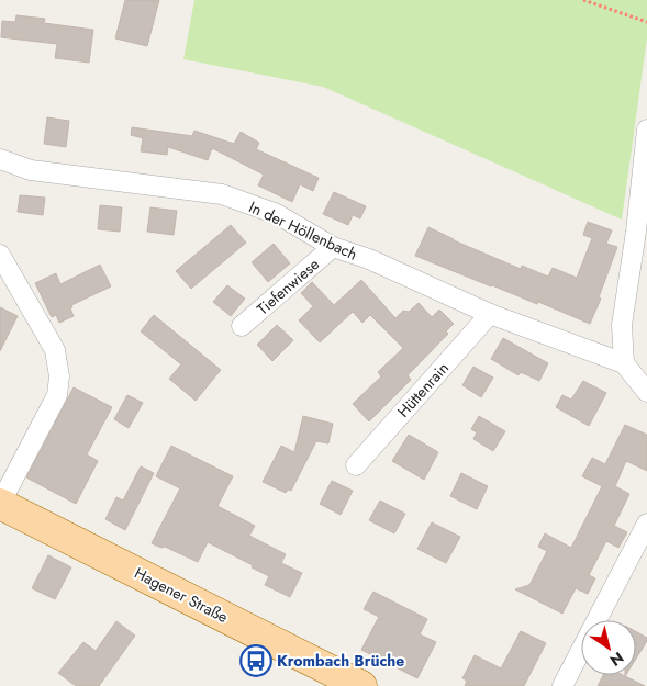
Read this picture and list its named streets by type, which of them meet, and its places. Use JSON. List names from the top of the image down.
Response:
{
  "streets": {
    "main road": ["Hagener Straße"],
    "street": ["In der Höllenbach", "Tiefenwiese", "Hüttenrain"]
  },
  "crossings": [
    ["In der Höllenbach", "Tiefenwiese"],
    ["In der Höllenbach", "Hüttenrain"]
  ],
  "places": {
    "bus stop": ["Krombach Brüche"]
  },
  "north": "bottom right"
}
